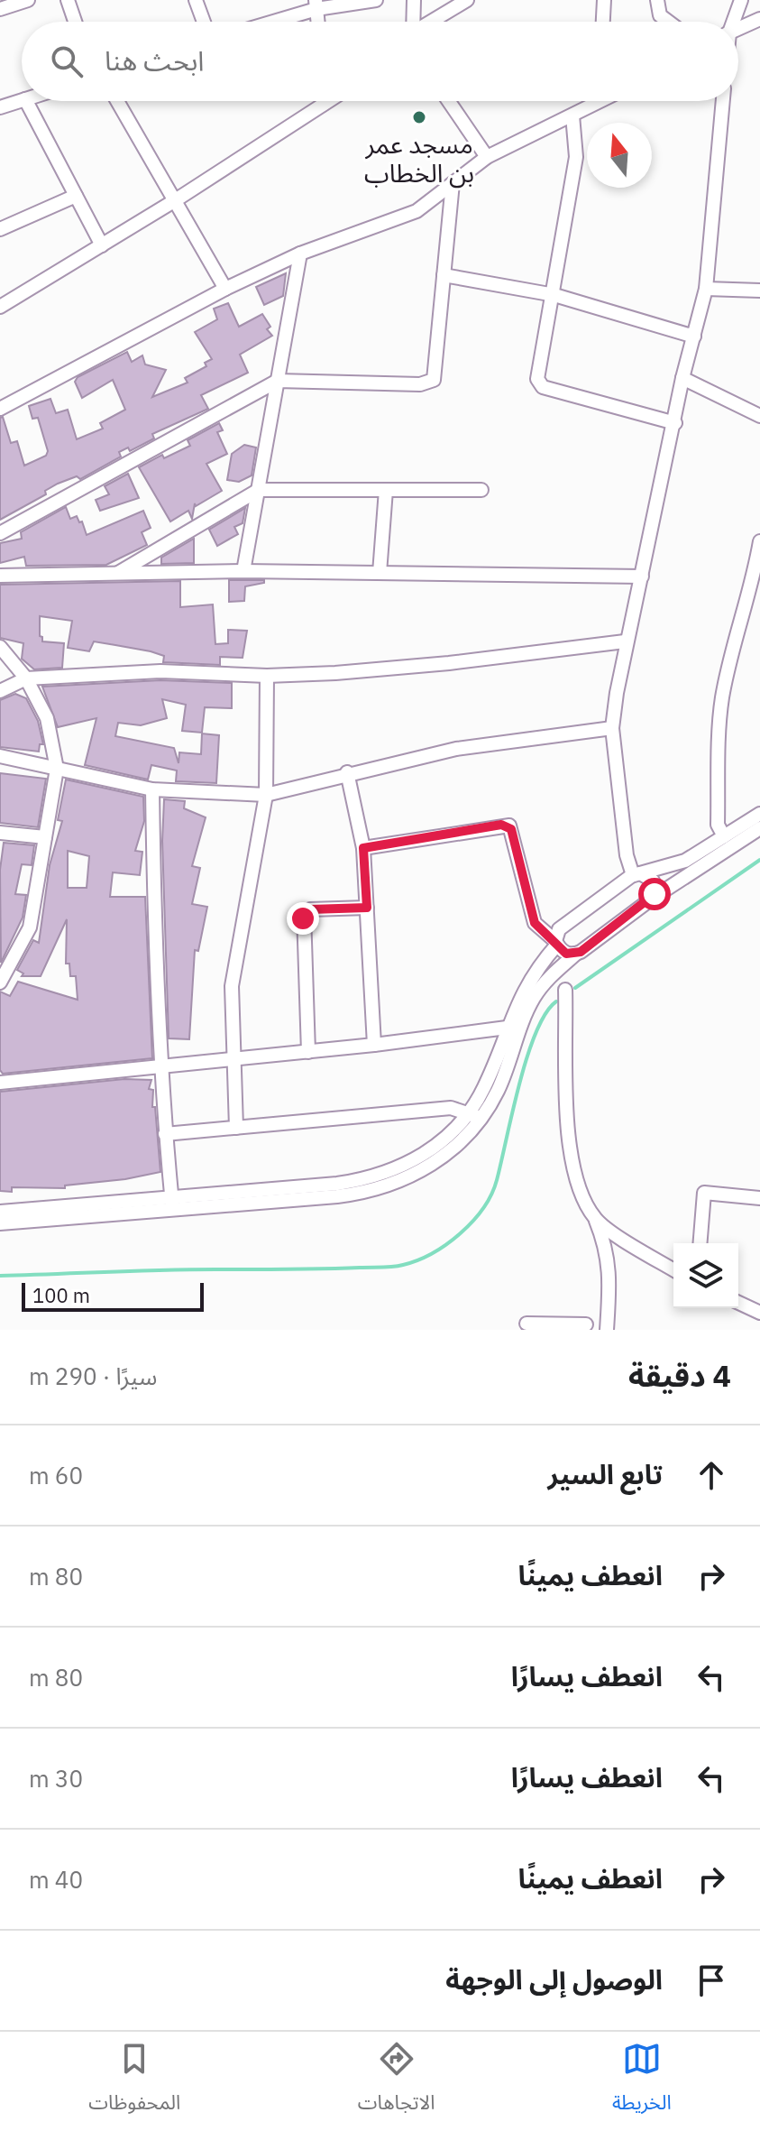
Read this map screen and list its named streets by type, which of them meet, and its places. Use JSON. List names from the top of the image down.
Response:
{
  "places": ["مسجد عمر بن الخطاب"],
  "scale_bar": "100 m",
  "north": "top",
  "page": {
    "search": "ابحث هنا",
    "scale": "100 m",
    "heading": ["4 دقيقة", "سيرًا · 290 m"],
    "list": [
      ["تابع السير", "60 m"],
      ["انعطف يمينًا", "80 m"],
      ["انعطف يسارًا", "80 m"],
      ["انعطف يسارًا", "30 m"],
      ["انعطف يمينًا", "40 m"],
      "الوصول إلى الوجهة"
    ],
    "nav": ["الخريطة", "الاتجاهات", "المحفوظات"]
  }
}
